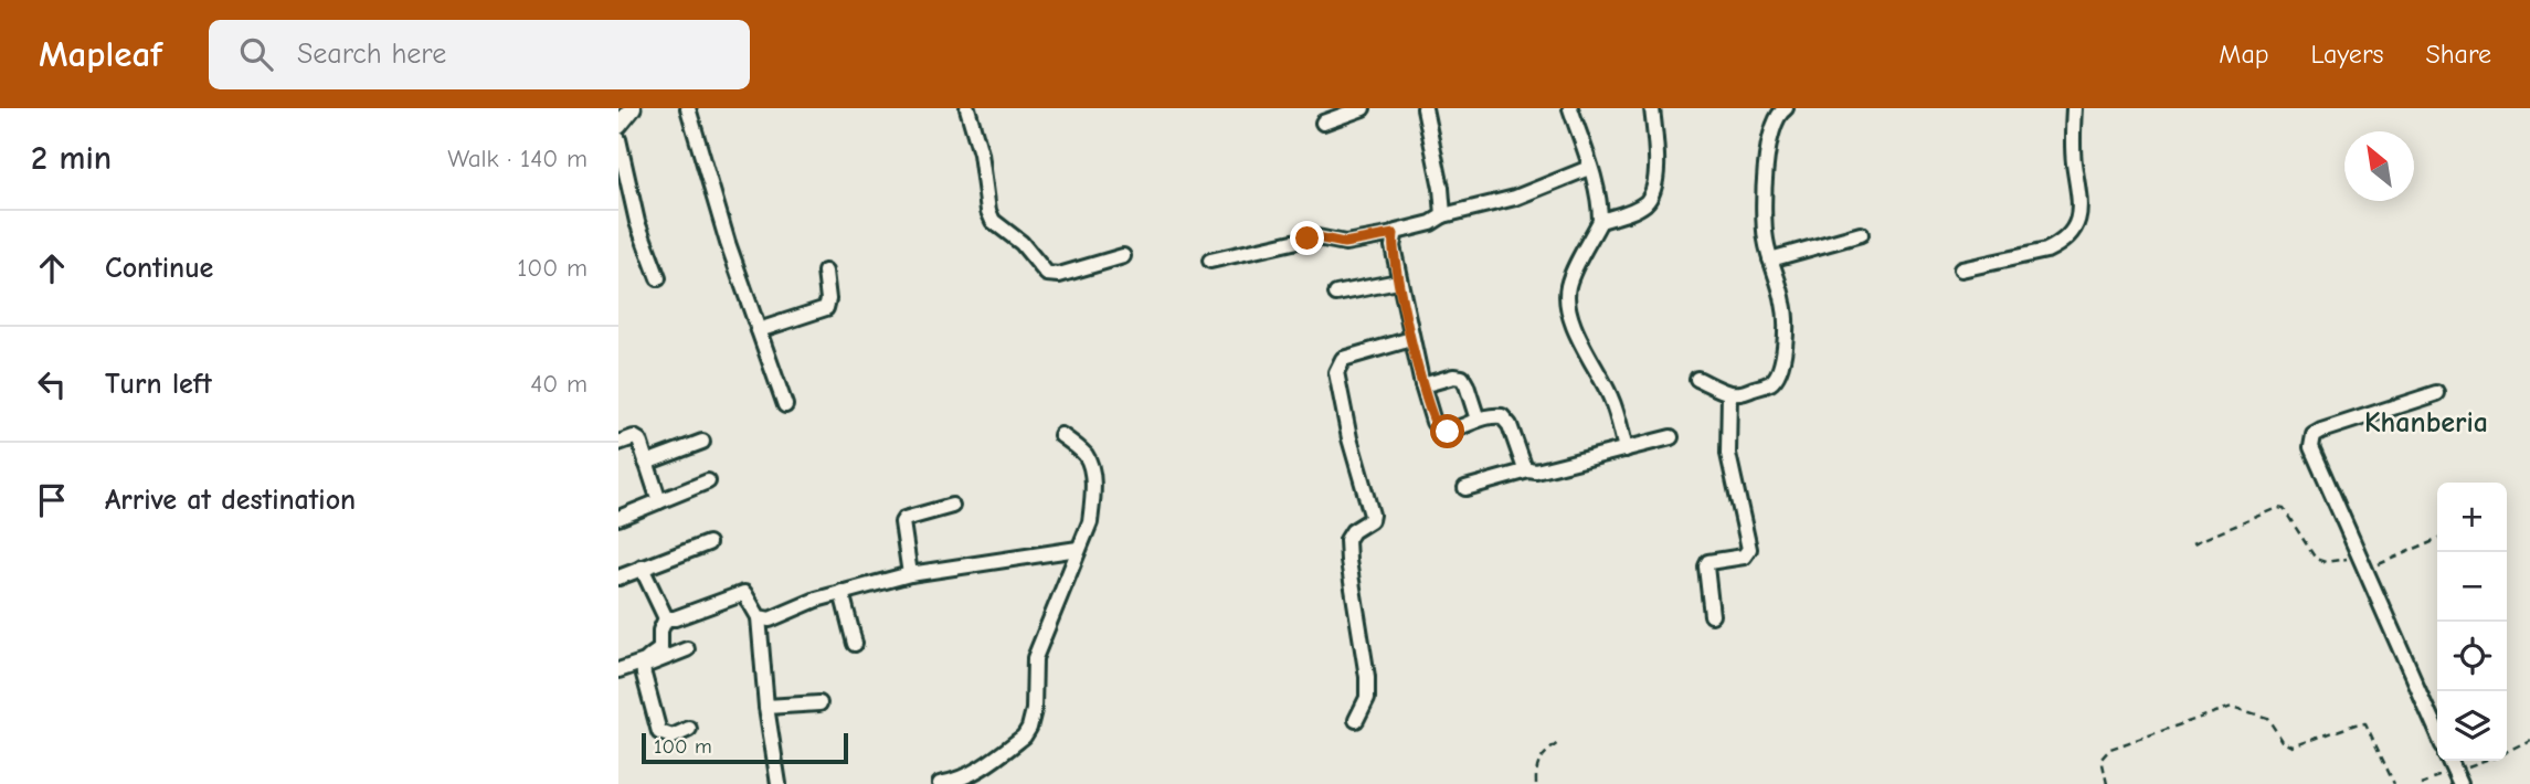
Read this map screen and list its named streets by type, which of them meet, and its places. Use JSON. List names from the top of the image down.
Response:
{
  "districts": ["Khanberia"],
  "scale_bar": "100 m",
  "north": "top left",
  "page": {
    "header": "Mapleaf",
    "search": "Search here",
    "nav": ["Map", "Layers", "Share"],
    "heading": ["2 min", "Walk · 140 m"],
    "list": [
      ["Continue", "100 m"],
      ["Turn left", "40 m"],
      "Arrive at destination"
    ],
    "map_buttons": ["+", "−"],
    "scale": "100 m"
  }
}
